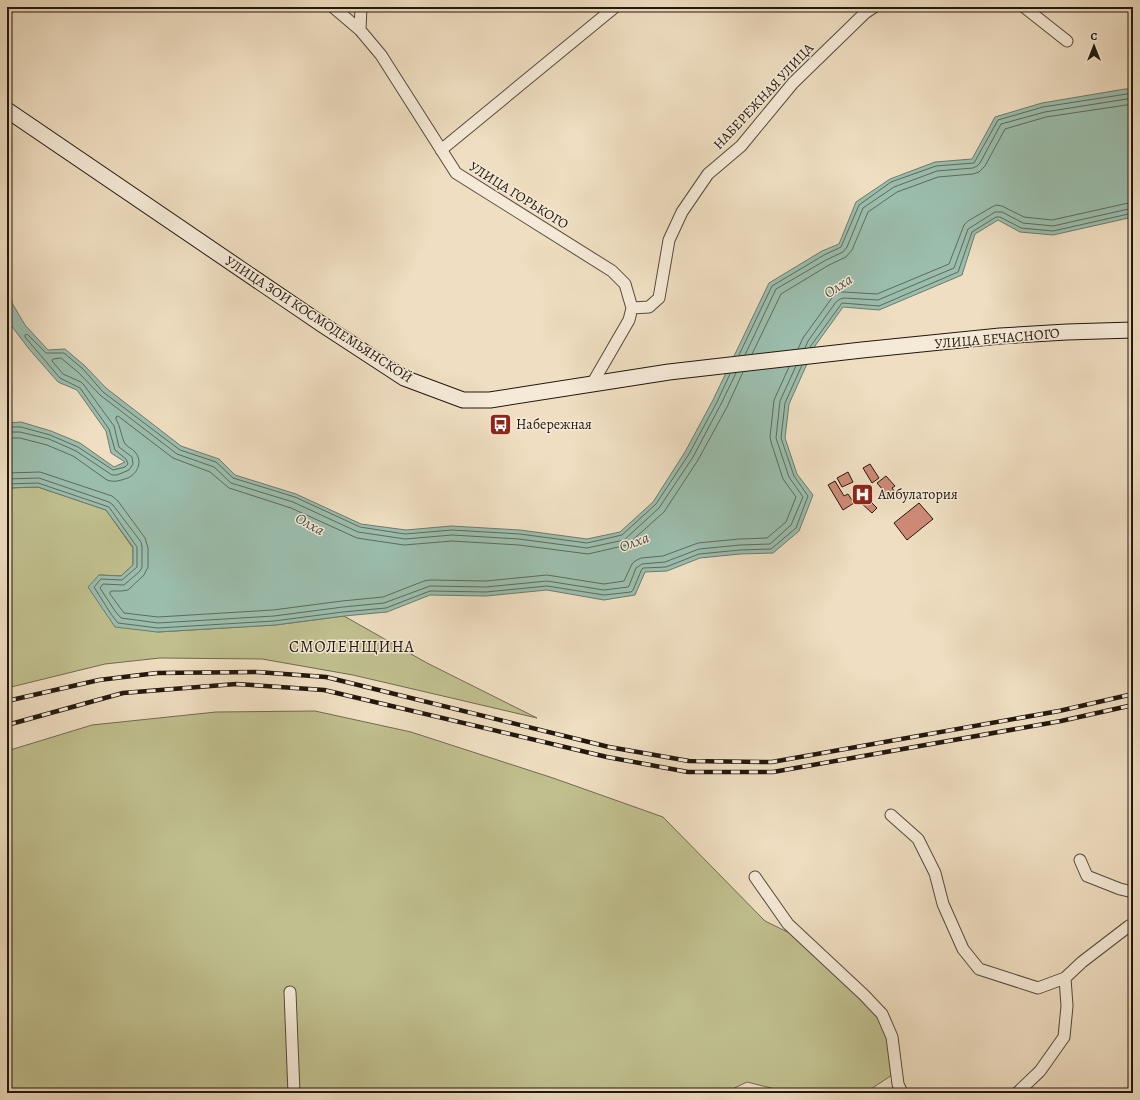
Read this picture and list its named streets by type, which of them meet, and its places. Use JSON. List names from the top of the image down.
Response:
{
  "streets": {
    "main road": ["УЛИЦА ЗОИ КОСМОДЕМЬЯНСКОЙ", "УЛИЦА БЕЧАСНОГО"],
    "street": ["НАБЕРЕЖНАЯ УЛИЦА", "УЛИЦА ГОРЬКОГО"]
  },
  "crossings": [
    ["НАБЕРЕЖНАЯ УЛИЦА", "УЛИЦА ГОРЬКОГО"],
    ["УЛИЦА ЗОИ КОСМОДЕМЬЯНСКОЙ", "УЛИЦА БЕЧАСНОГО"]
  ],
  "districts": ["СМОЛЕНЩИНА"],
  "water": ["Олха"],
  "places": {
    "bus stop": ["Набережная"],
    "hospital": ["Амбулатория"]
  },
  "north": "top"
}
